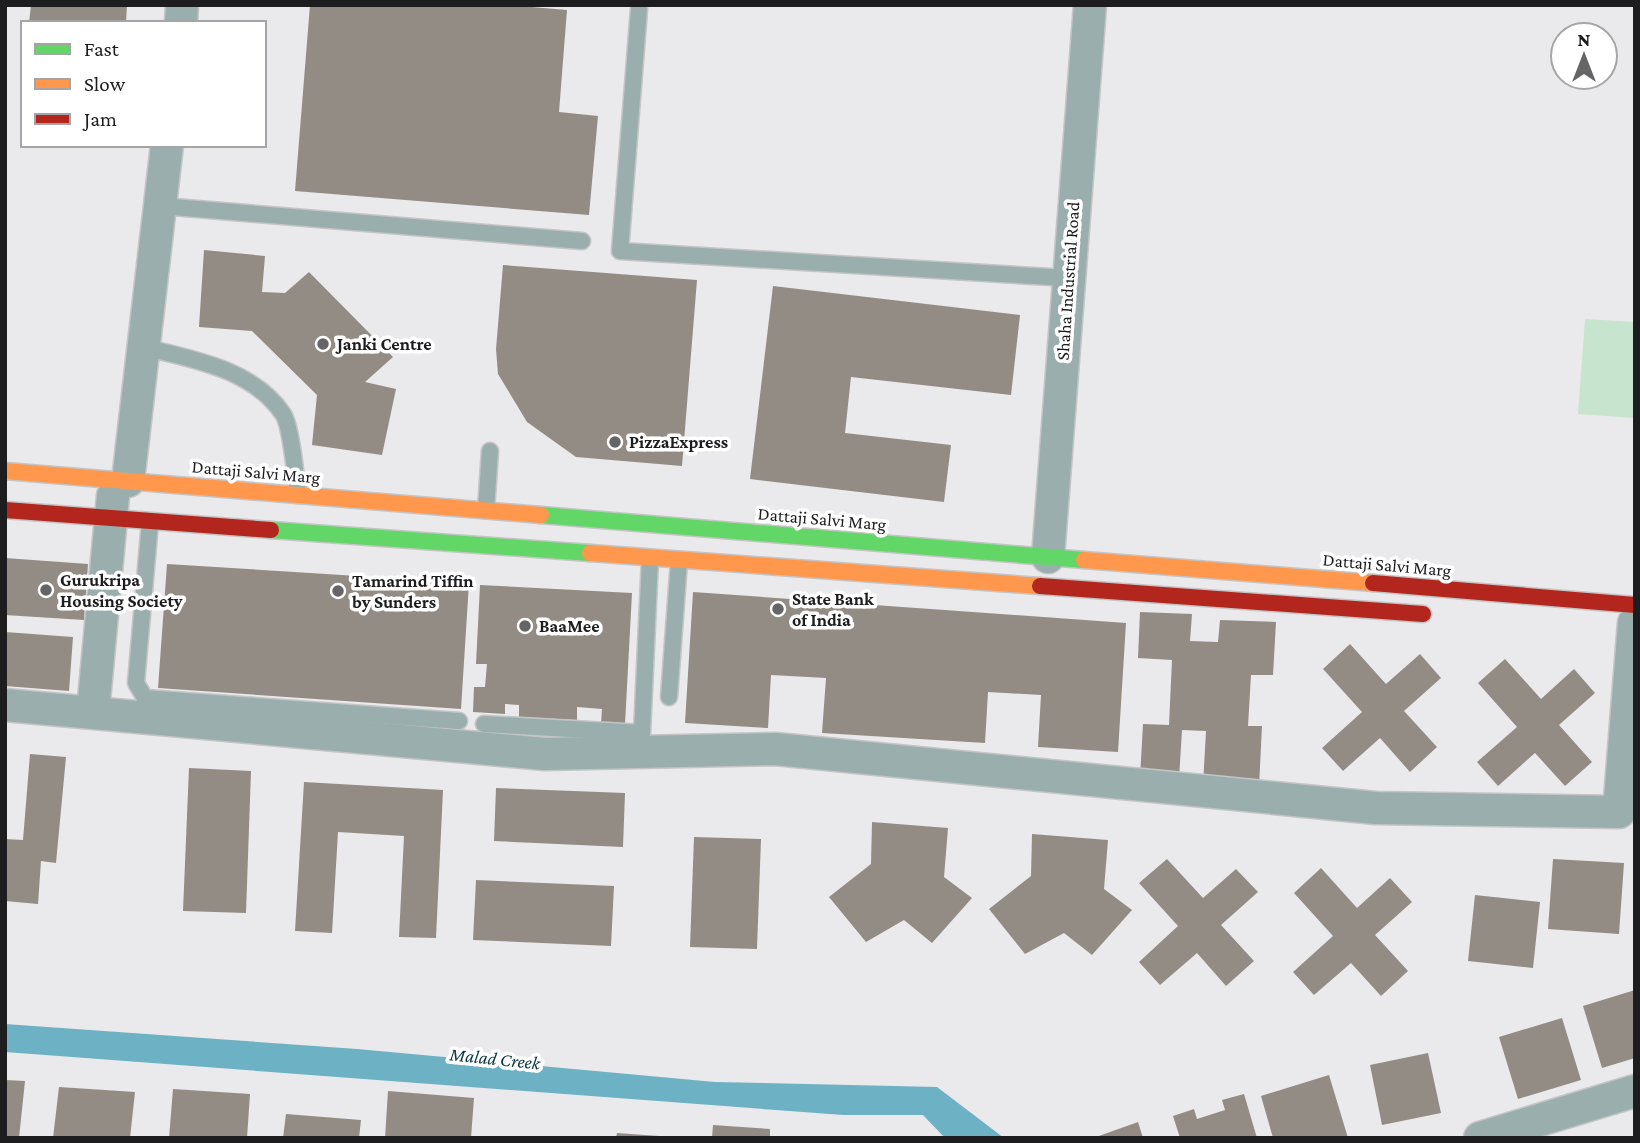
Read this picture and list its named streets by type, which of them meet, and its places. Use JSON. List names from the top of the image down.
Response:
{
  "streets": {
    "street": ["Shaha Industrial Road", "Dattaji Salvi Marg"]
  },
  "crossings": [
    ["Shaha Industrial Road", "Dattaji Salvi Marg"]
  ],
  "water": ["Malad Creek"],
  "places": [
    "Janki Centre",
    "PizzaExpress",
    "Gurukripa Housing Society",
    "Tamarind Tiffin by Sunders",
    "State Bank of India",
    "BaaMee"
  ],
  "legend": ["Fast", "Slow", "Jam"],
  "north": "top"
}
